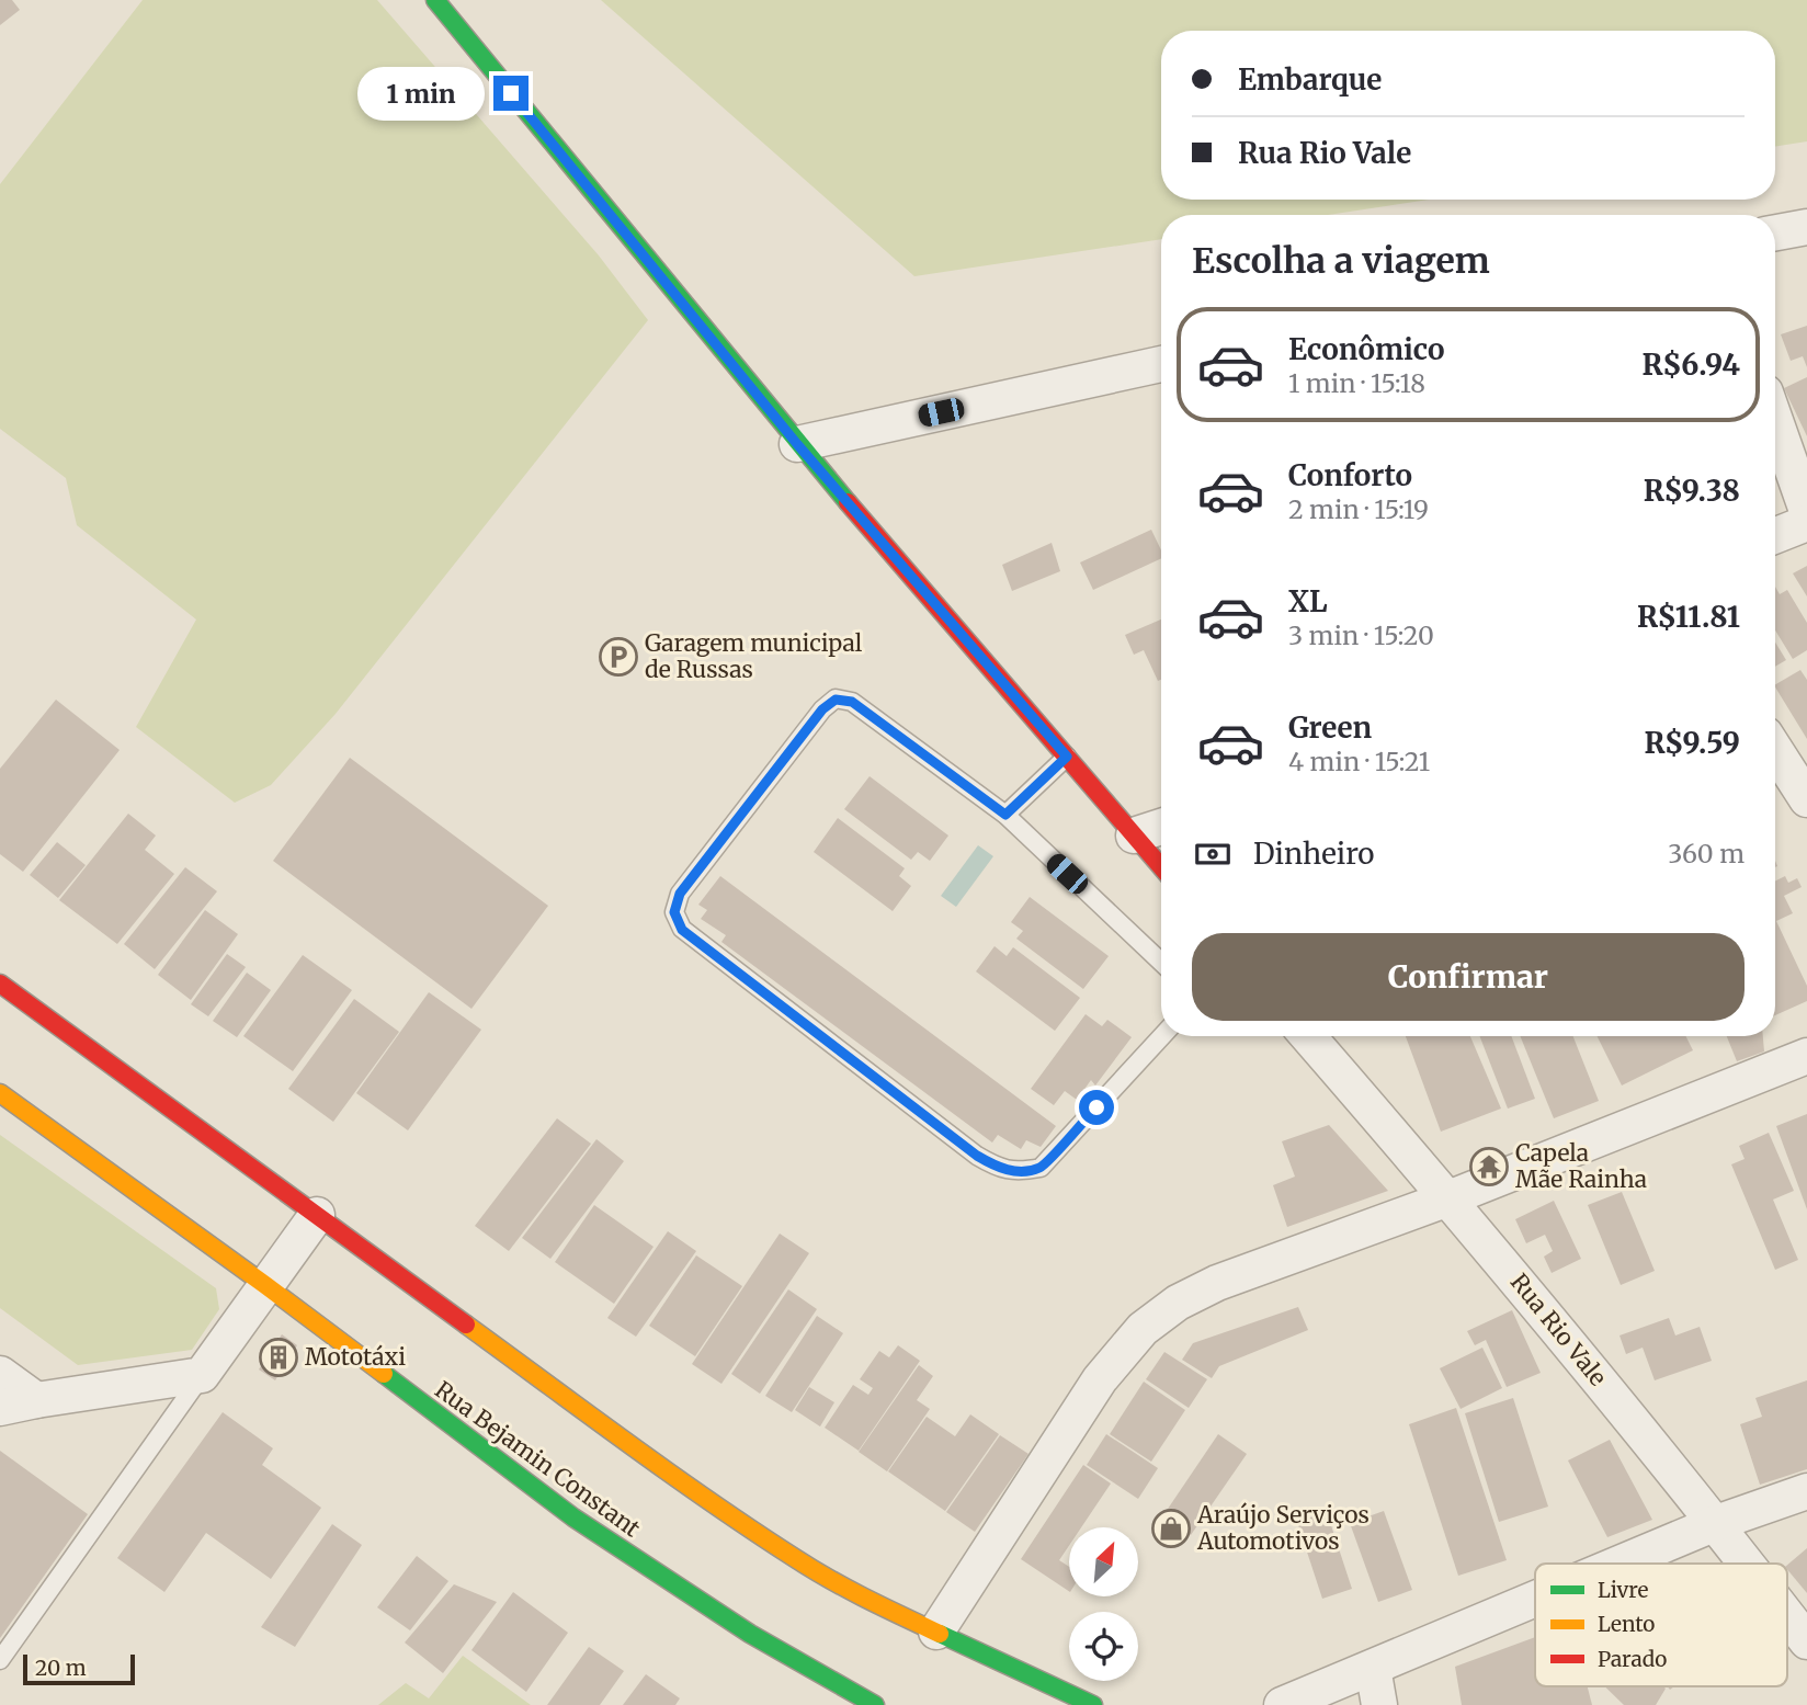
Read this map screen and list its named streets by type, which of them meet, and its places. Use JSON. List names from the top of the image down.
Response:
{
  "streets": {
    "main road": ["Rua Bejamin Constant"],
    "street": ["Rua Rio Vale"]
  },
  "places": {
    "parking": ["Garagem municipal de Russas"],
    "temple": ["Capela Mãe Rainha"],
    "building": ["Mototáxi"],
    "shop": ["Araújo Serviços Automotivos"]
  },
  "legend": ["Livre", "Lento", "Parado"],
  "scale_bar": "20 m",
  "north": "top right",
  "page": {
    "banner": ["Embarque", "Rua Rio Vale"],
    "bubble": "1 min",
    "heading": "Escolha a viagem",
    "list": [
      {
        "name": "Econômico",
        "note": "1 min · 15:18",
        "value": "R$6.94"
      },
      {
        "name": "Conforto",
        "note": "2 min · 15:19",
        "value": "R$9.38"
      },
      {
        "name": "XL",
        "note": "3 min · 15:20",
        "value": "R$11.81"
      },
      {
        "name": "Green",
        "note": "4 min · 15:21",
        "value": "R$9.59"
      }
    ],
    "pay": ["Dinheiro", "360 m"],
    "buttons": "Confirmar",
    "scale": "20 m"
  }
}
